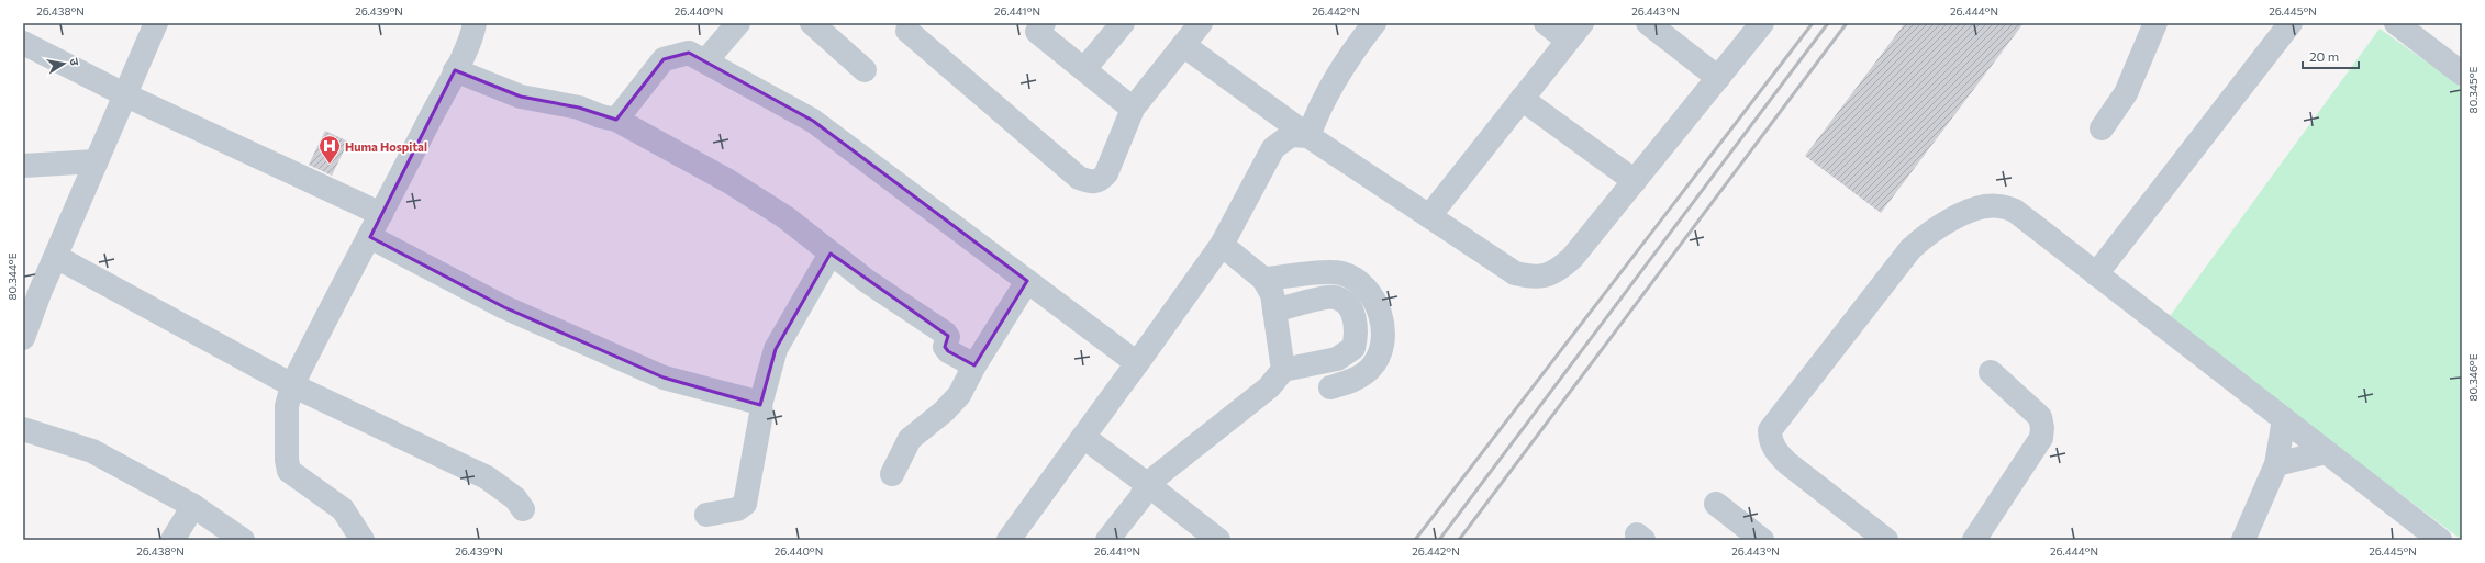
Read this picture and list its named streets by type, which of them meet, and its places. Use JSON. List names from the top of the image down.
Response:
{
  "places": {
    "hospital": ["Huma Hospital"]
  },
  "scale_bar": "20 m",
  "north": "right",
  "coordinates": [
    "26.438°N",
    "26.439°N",
    "26.440°N",
    "26.441°N",
    "26.442°N",
    "26.443°N",
    "26.444°N",
    "26.445°N",
    "80.345°E",
    "80.344°E",
    "80.346°E"
  ]
}
